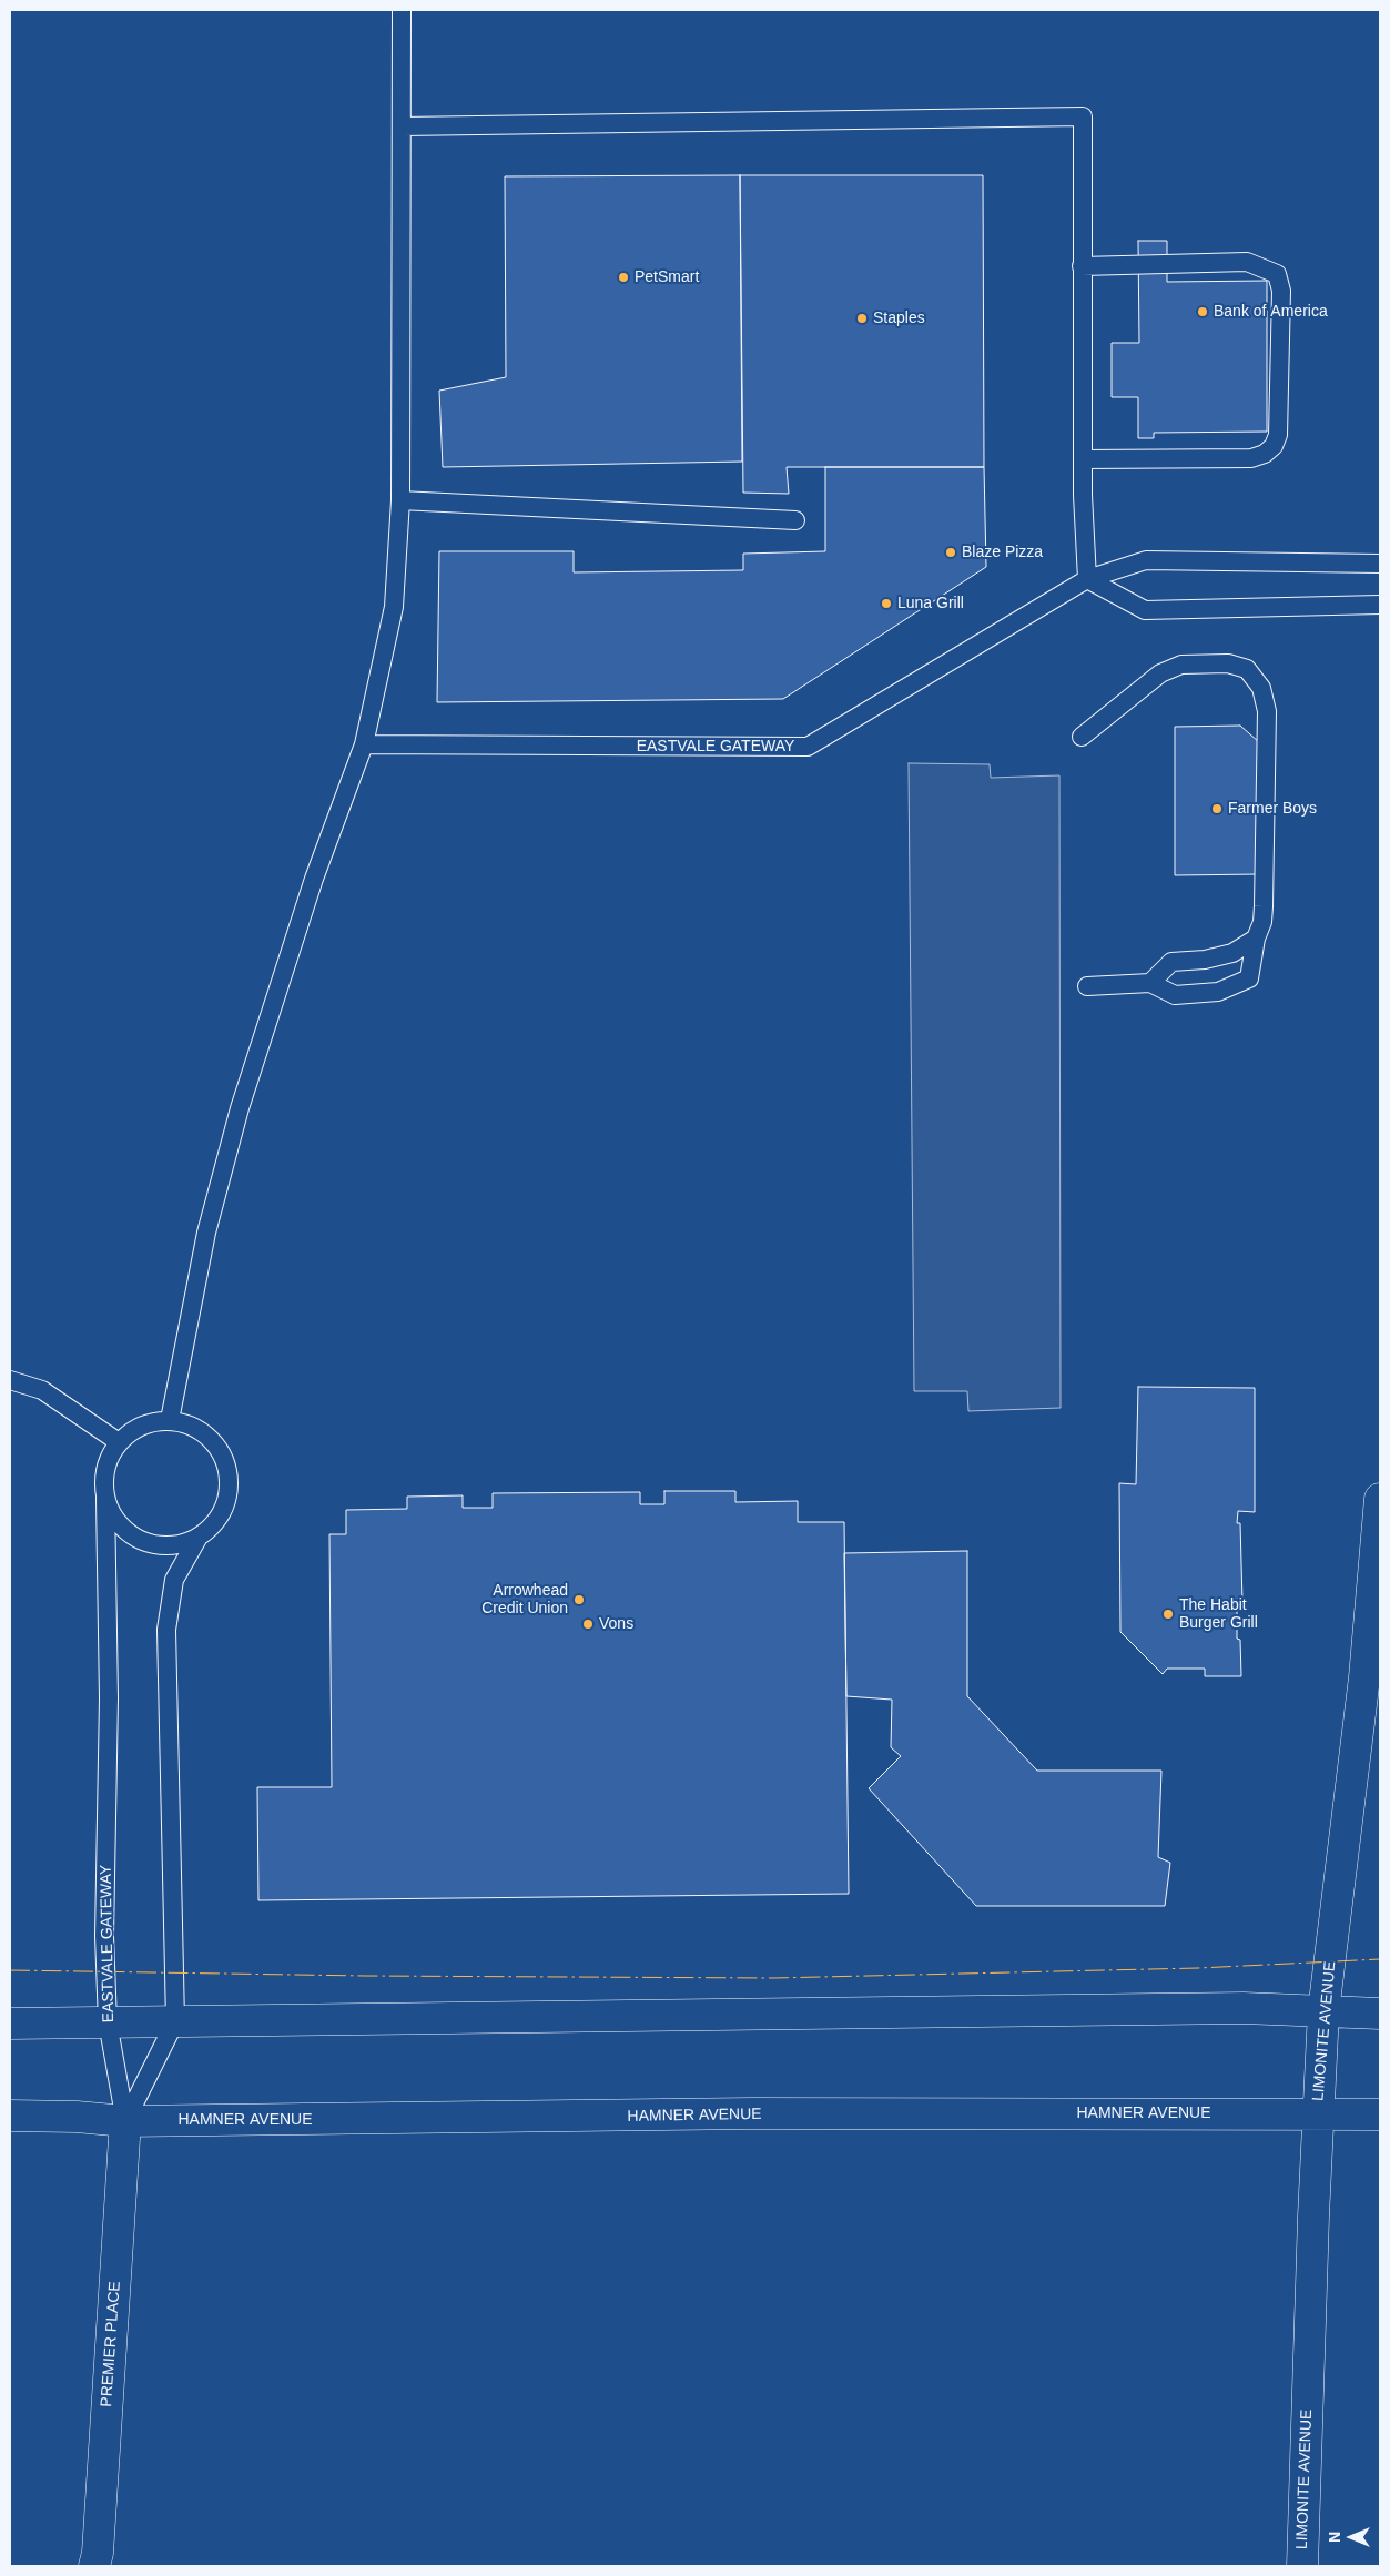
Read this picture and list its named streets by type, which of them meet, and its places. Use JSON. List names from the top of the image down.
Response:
{
  "streets": {
    "main road": ["LIMONITE AVENUE", "HAMNER AVENUE", "PREMIER PLACE"],
    "lane": ["EASTVALE GATEWAY"]
  },
  "crossings": [
    ["EASTVALE GATEWAY", "HAMNER AVENUE"],
    ["EASTVALE GATEWAY", "PREMIER PLACE"],
    ["LIMONITE AVENUE", "HAMNER AVENUE"],
    ["HAMNER AVENUE", "PREMIER PLACE"]
  ],
  "places": [
    "PetSmart",
    "Bank of America",
    "Staples",
    "Blaze Pizza",
    "Luna Grill",
    "Farmer Boys",
    "Arrowhead Credit Union",
    "The Habit Burger Grill",
    "Vons"
  ],
  "north": "left"
}
